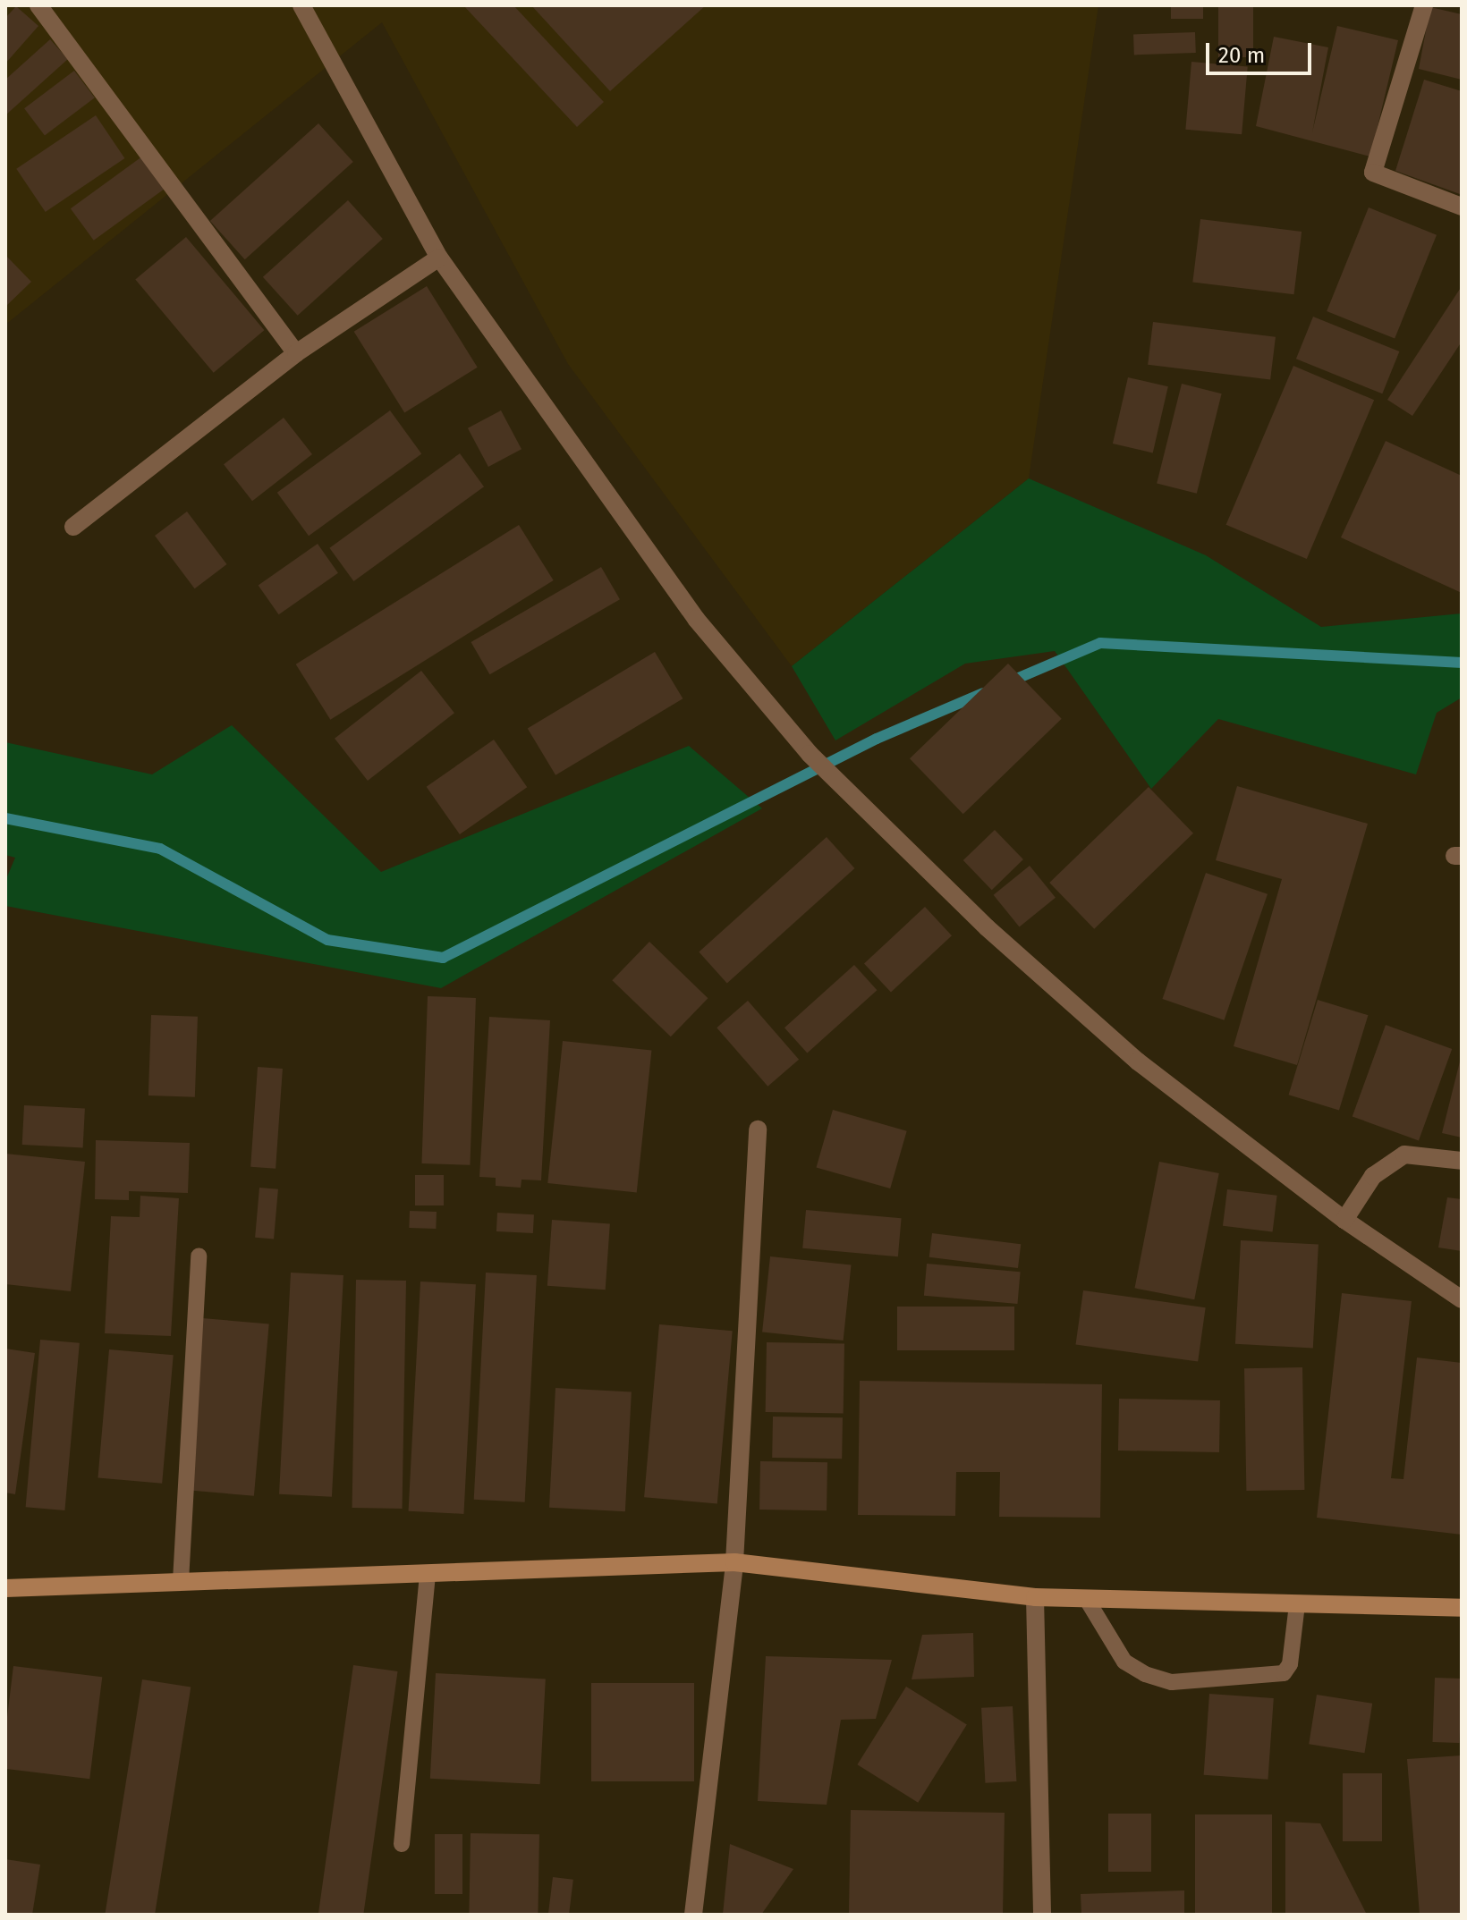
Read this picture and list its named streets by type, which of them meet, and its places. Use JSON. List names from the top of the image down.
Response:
{
  "scale_bar": "20 m"
}
